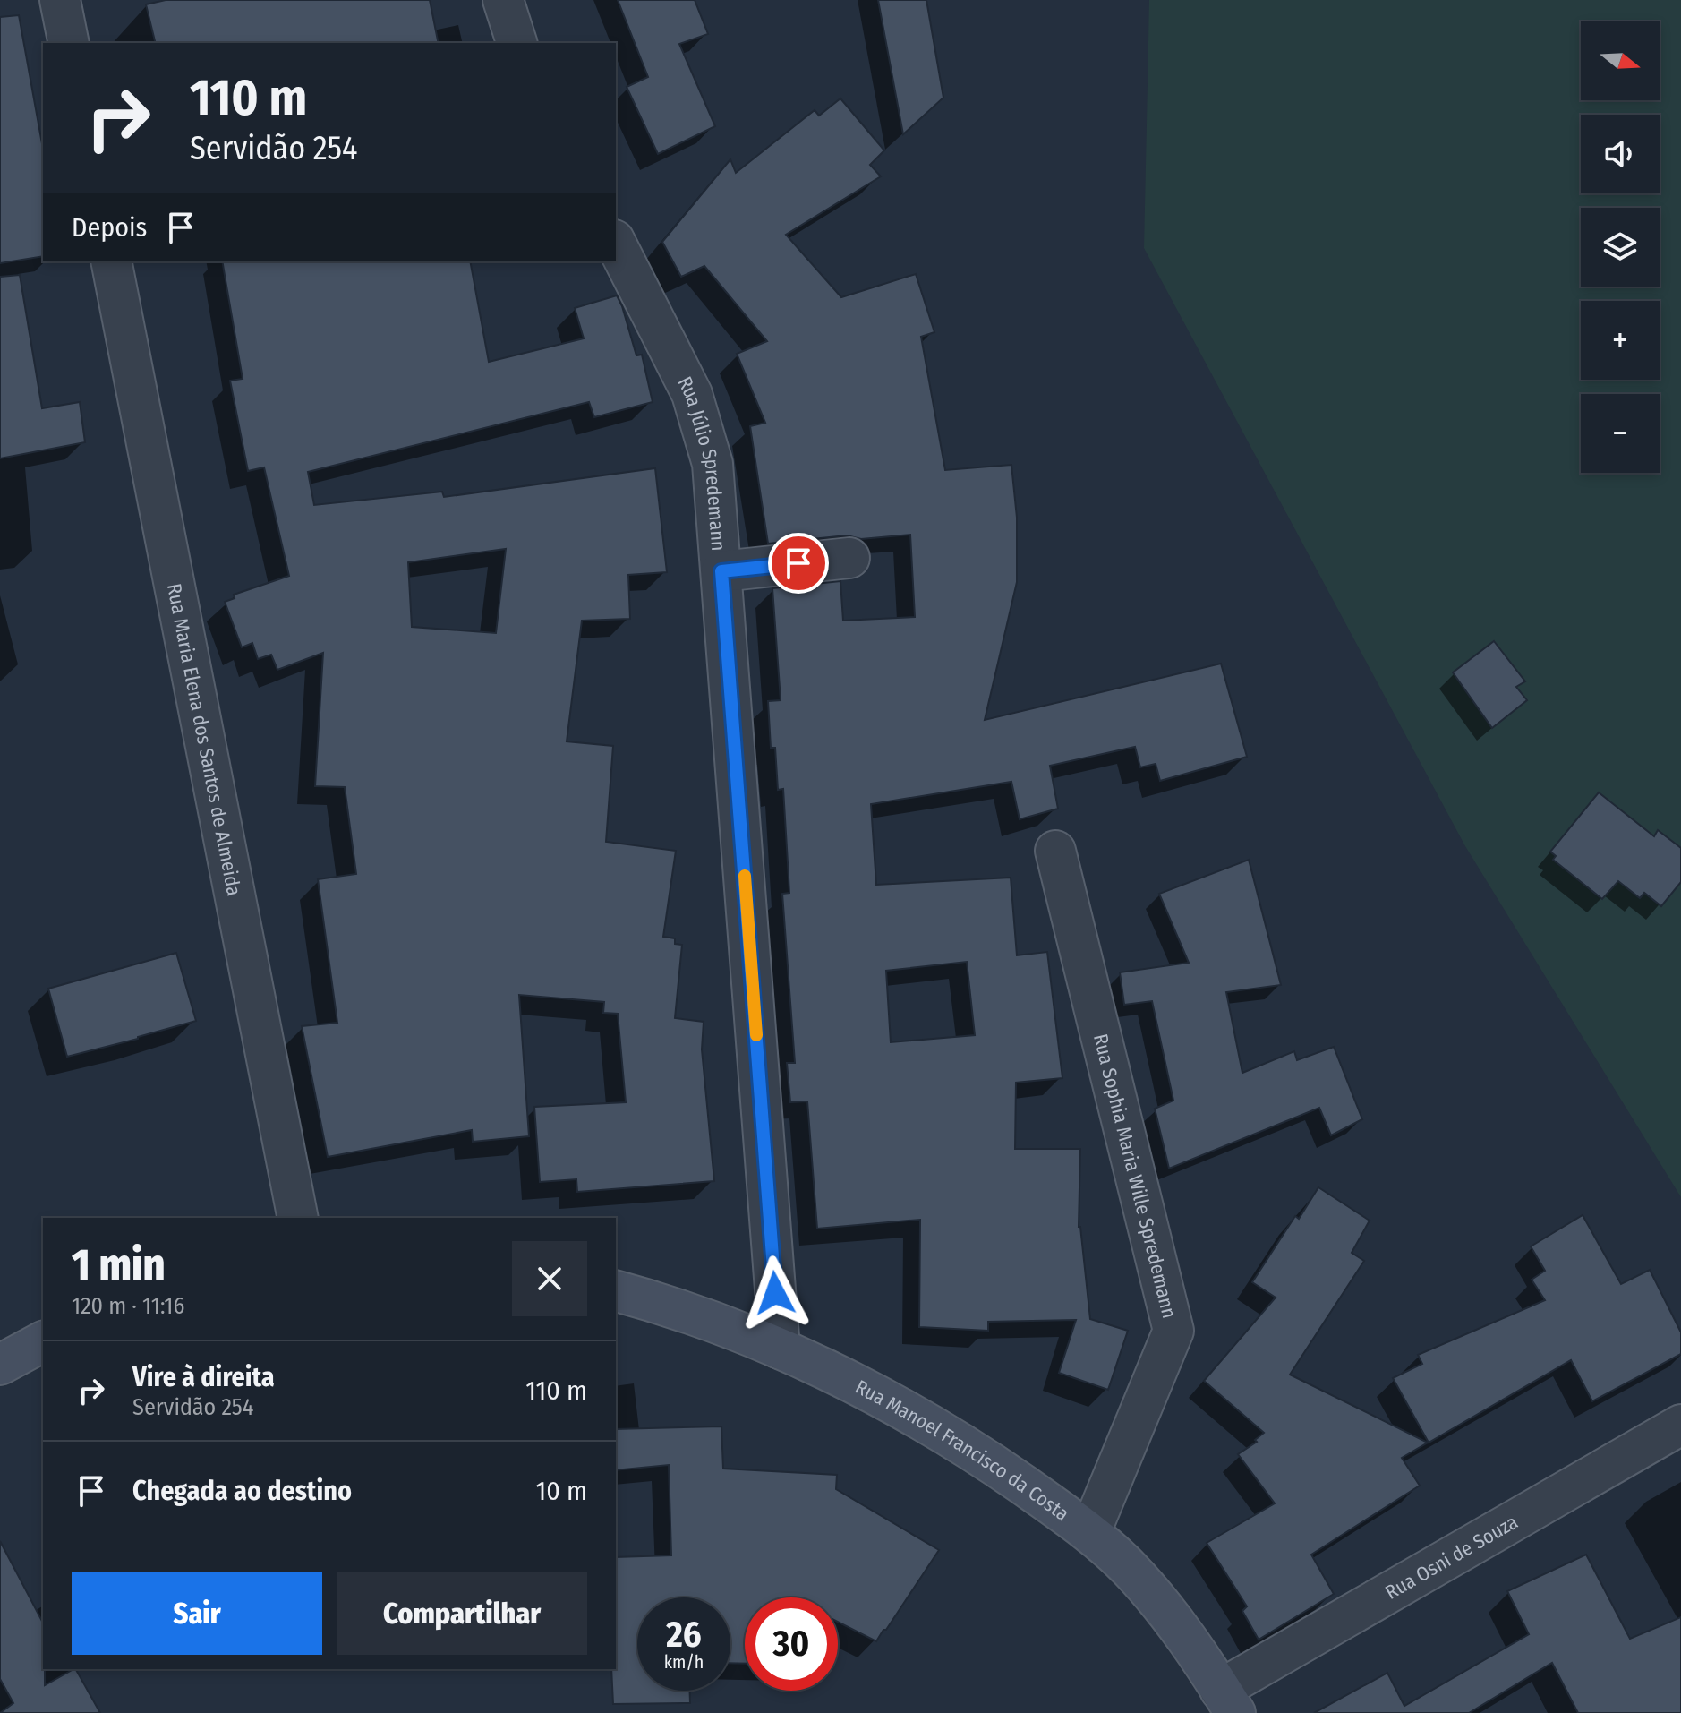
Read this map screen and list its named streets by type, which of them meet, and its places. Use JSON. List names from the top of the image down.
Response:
{
  "streets": {
    "main road": ["Rua Manoel Francisco da Costa"],
    "street": [
      "Rua Júlio Spredemann",
      "Rua Maria Elena dos Santos de Almeida",
      "Rua Sophia Maria Wille Spredemann",
      "Rua Osni de Souza"
    ]
  },
  "crossings": [
    ["Rua Júlio Spredemann", "Rua Manoel Francisco da Costa"],
    ["Rua Sophia Maria Wille Spredemann", "Rua Manoel Francisco da Costa"],
    ["Rua Manoel Francisco da Costa", "Rua Osni de Souza"]
  ],
  "north": "right",
  "page": {
    "map_buttons": ["+", "−"],
    "turn": ["110 m", "Servidão 254"],
    "then": "Depois",
    "heading": ["1 min", "120 m · 11:16"],
    "list": [
      {
        "name": "Vire à direita",
        "note": "Servidão 254",
        "value": "110 m"
      },
      {
        "name": "Chegada ao destino",
        "value": "10 m"
      }
    ],
    "buttons": ["Sair", "Compartilhar"],
    "speed": "26 km/h",
    "limit": "30"
  }
}
